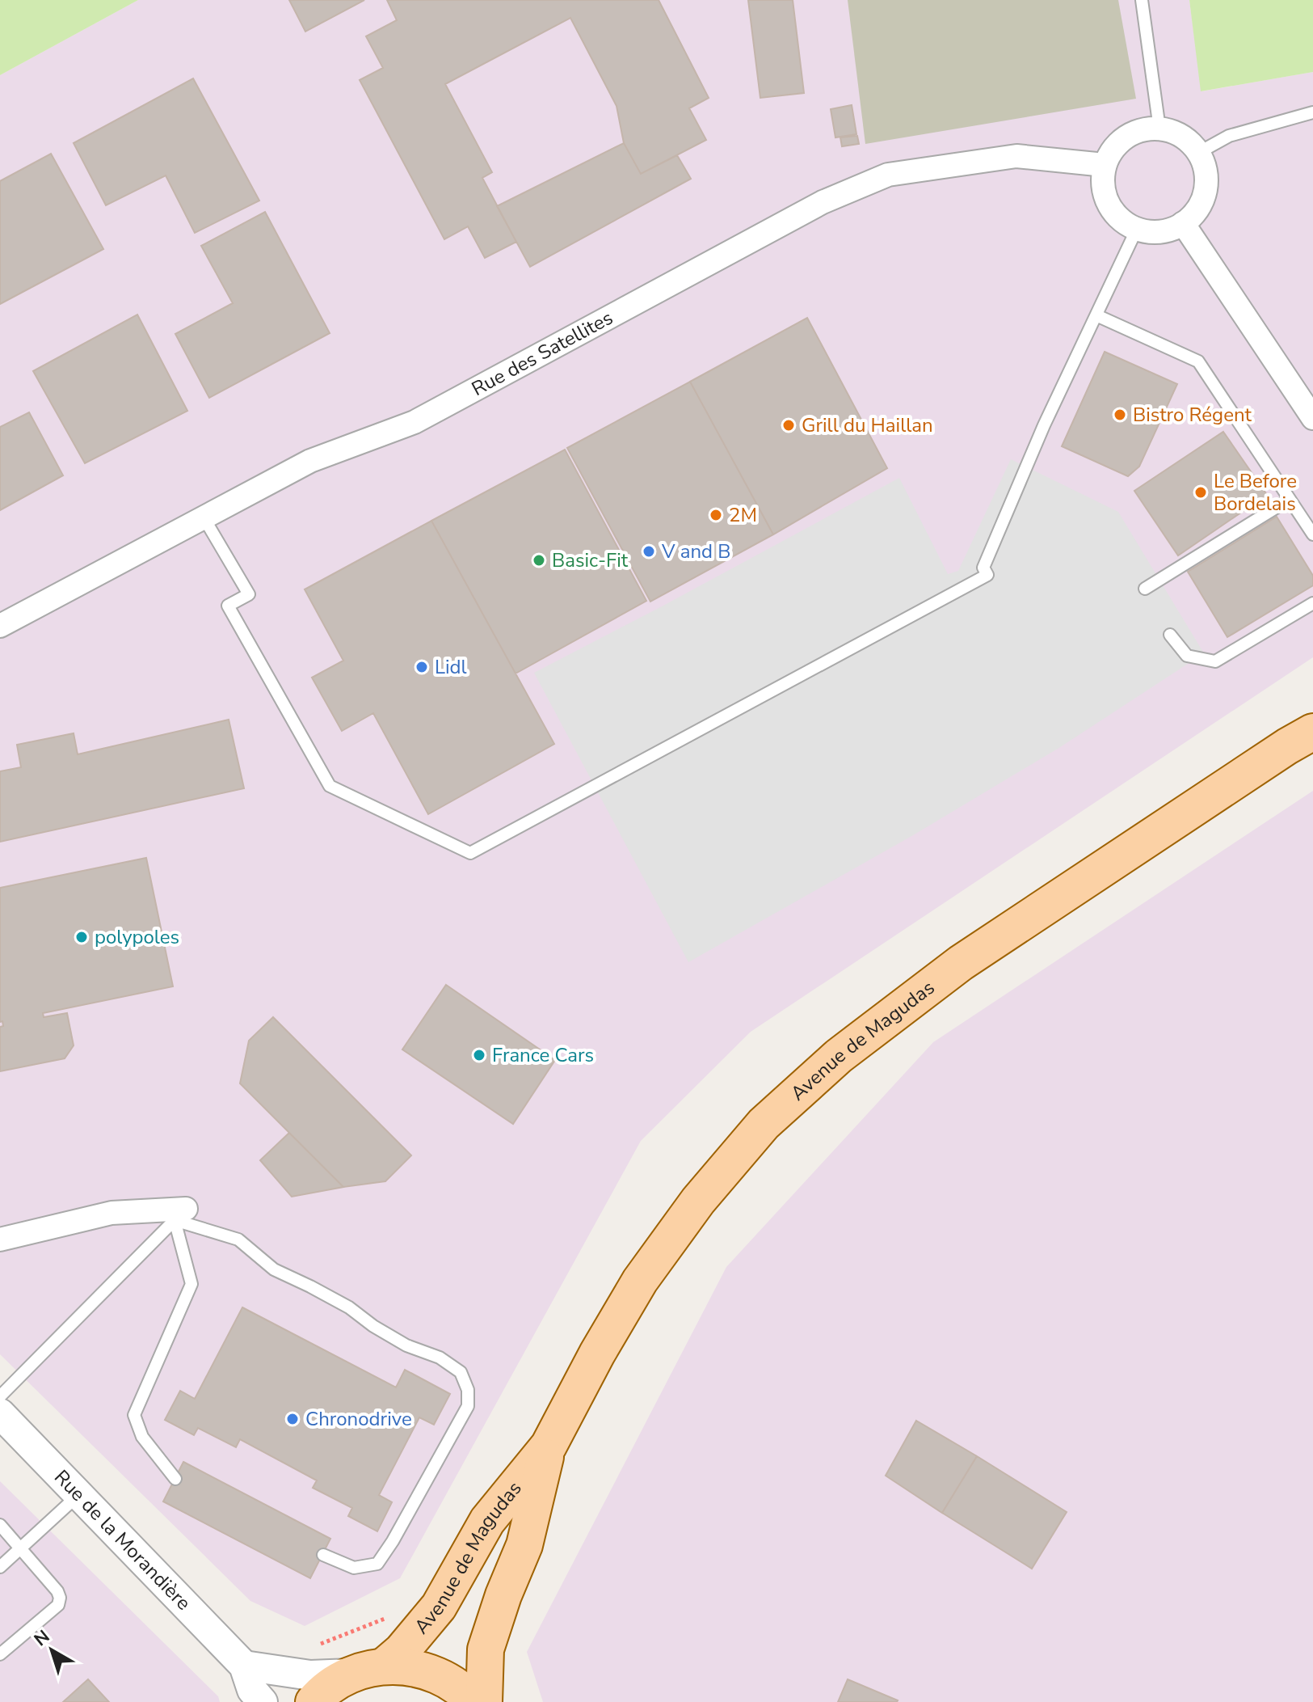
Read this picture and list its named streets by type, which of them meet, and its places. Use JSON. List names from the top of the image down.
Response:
{
  "streets": {
    "main road": ["Avenue de Magudas"],
    "street": ["Rue des Satellites", "Rue de la Morandière"]
  },
  "places": [
    "Bistro Régent",
    "Grill du Haillan",
    "Le Before Bordelais",
    "2M",
    "V and B",
    "Basic-Fit",
    "Lidl",
    "polypoles",
    "France Cars",
    "Chronodrive"
  ],
  "north": "top left"
}
